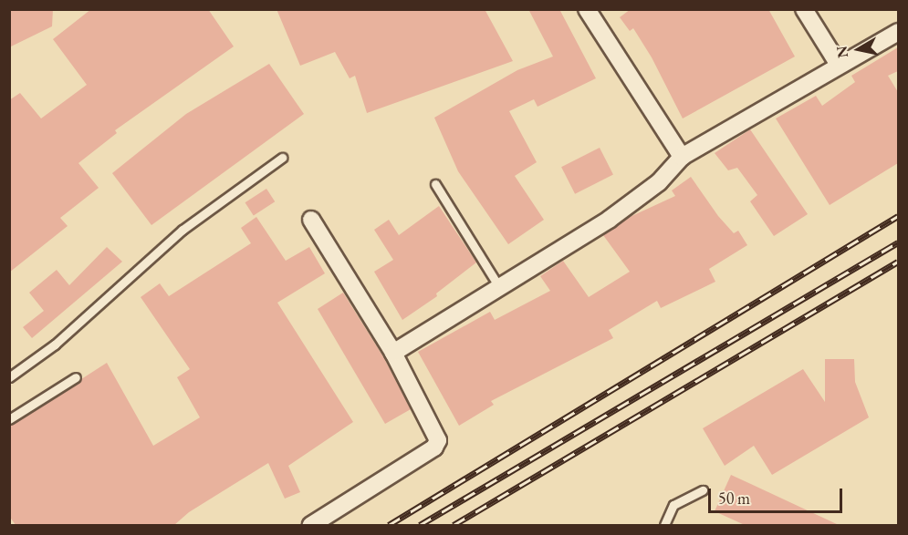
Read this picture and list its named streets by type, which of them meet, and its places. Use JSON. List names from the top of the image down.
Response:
{
  "scale_bar": "50 m",
  "north": "left"
}
